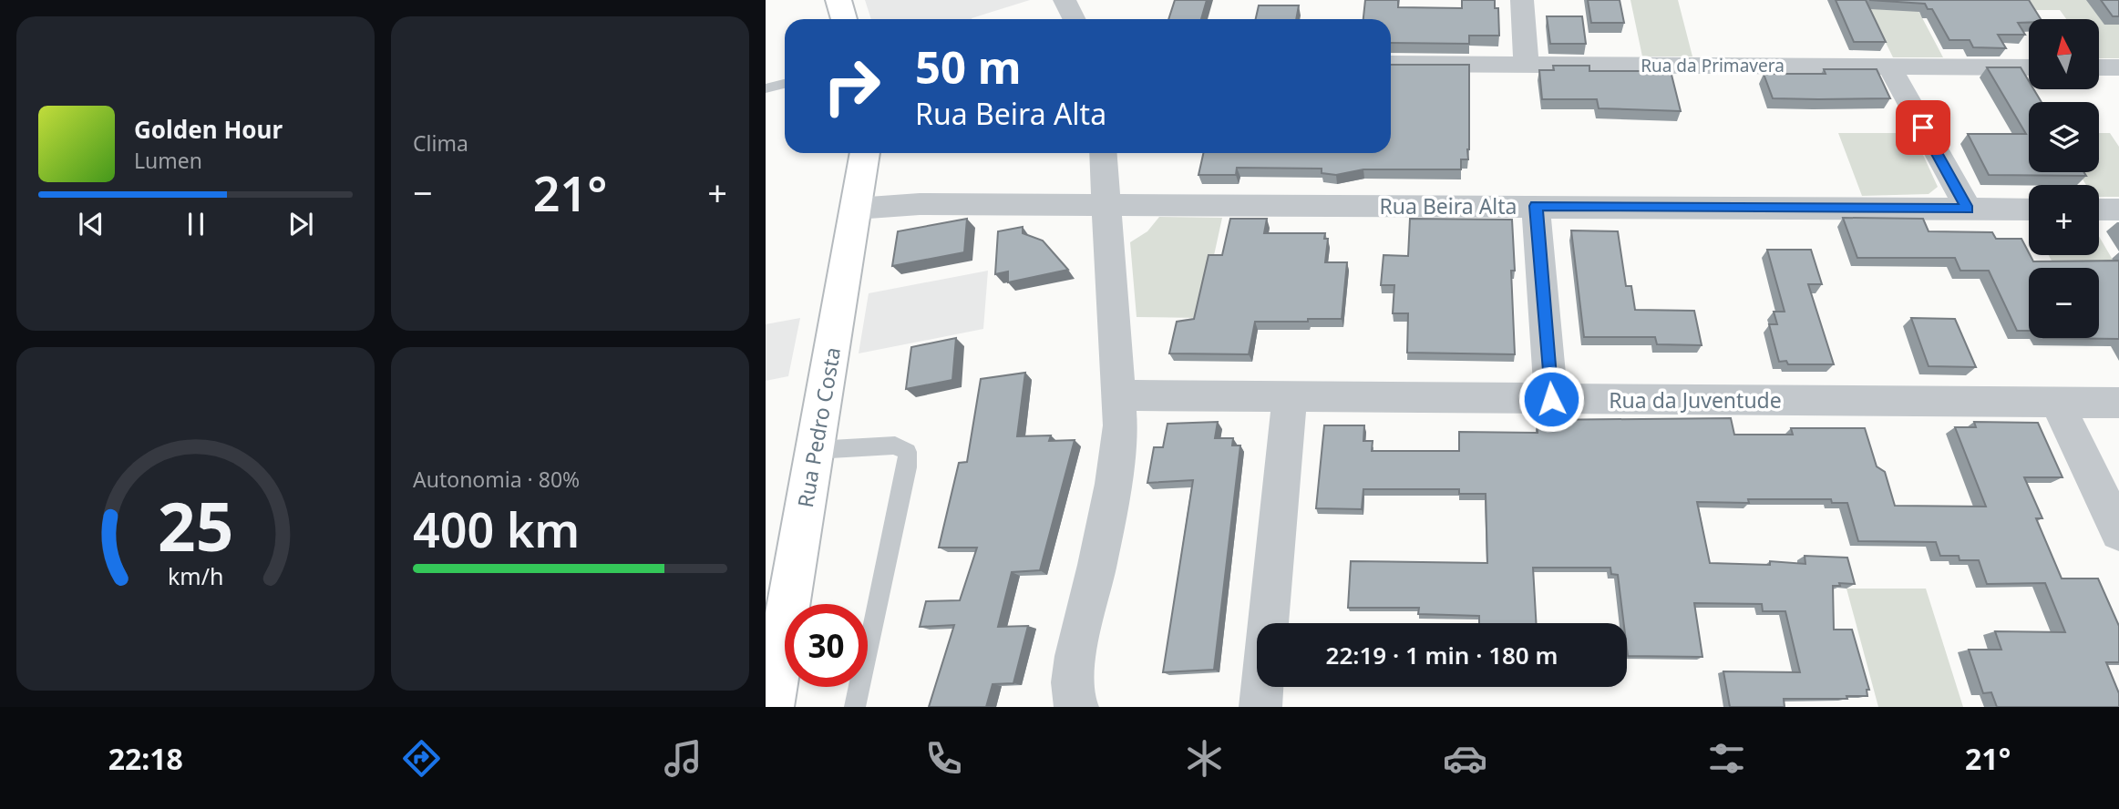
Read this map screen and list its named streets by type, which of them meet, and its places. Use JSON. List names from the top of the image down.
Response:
{
  "streets": {
    "main road": ["Rua Pedro Costa"],
    "street": ["Rua da Primavera", "Rua Beira Alta", "Rua da Juventude"]
  },
  "crossings": [
    ["Rua Beira Alta", "Rua Pedro Costa"]
  ],
  "north": "top",
  "page": {
    "tile": [
      "Clima",
      ["Autonomia · 80%", "400 km"]
    ],
    "map_buttons": ["+", "−"],
    "turn": ["50 m", "Rua Beira Alta"],
    "song": ["Golden Hour", "Lumen"],
    "heat": ["−", "21°", "+"],
    "limit": "30",
    "trip": "22:19 · 1 min · 180 m",
    "tabs": ["22:18", "21°"],
    "gauge": ["25", "km/h"]
  }
}
